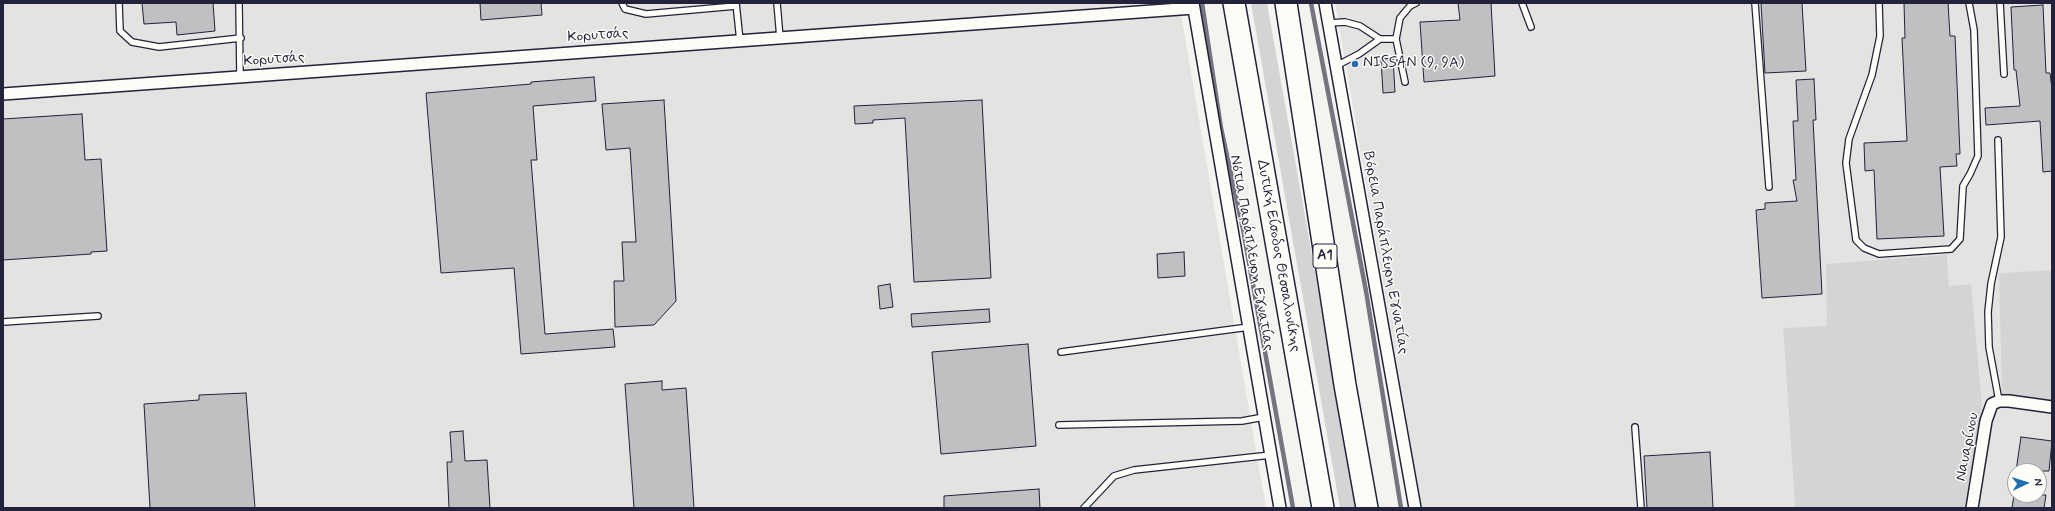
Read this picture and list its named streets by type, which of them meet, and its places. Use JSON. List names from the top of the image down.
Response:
{
  "streets": {
    "highway": ["Δυτική Είσοδος Θεσσαλονίκης", "Α1"],
    "street": [
      "Κορυτσάς",
      "Νότια Παράπλευρη Εγνατίας",
      "Βόρεια Παράπλευρη Εγνατίας",
      "Ναυαρίνου"
    ]
  },
  "crossings": [
    ["Κορυτσάς", "Νότια Παράπλευρη Εγνατίας"]
  ],
  "places": ["NISSAN (9, 9Α)"],
  "north": "right"
}
